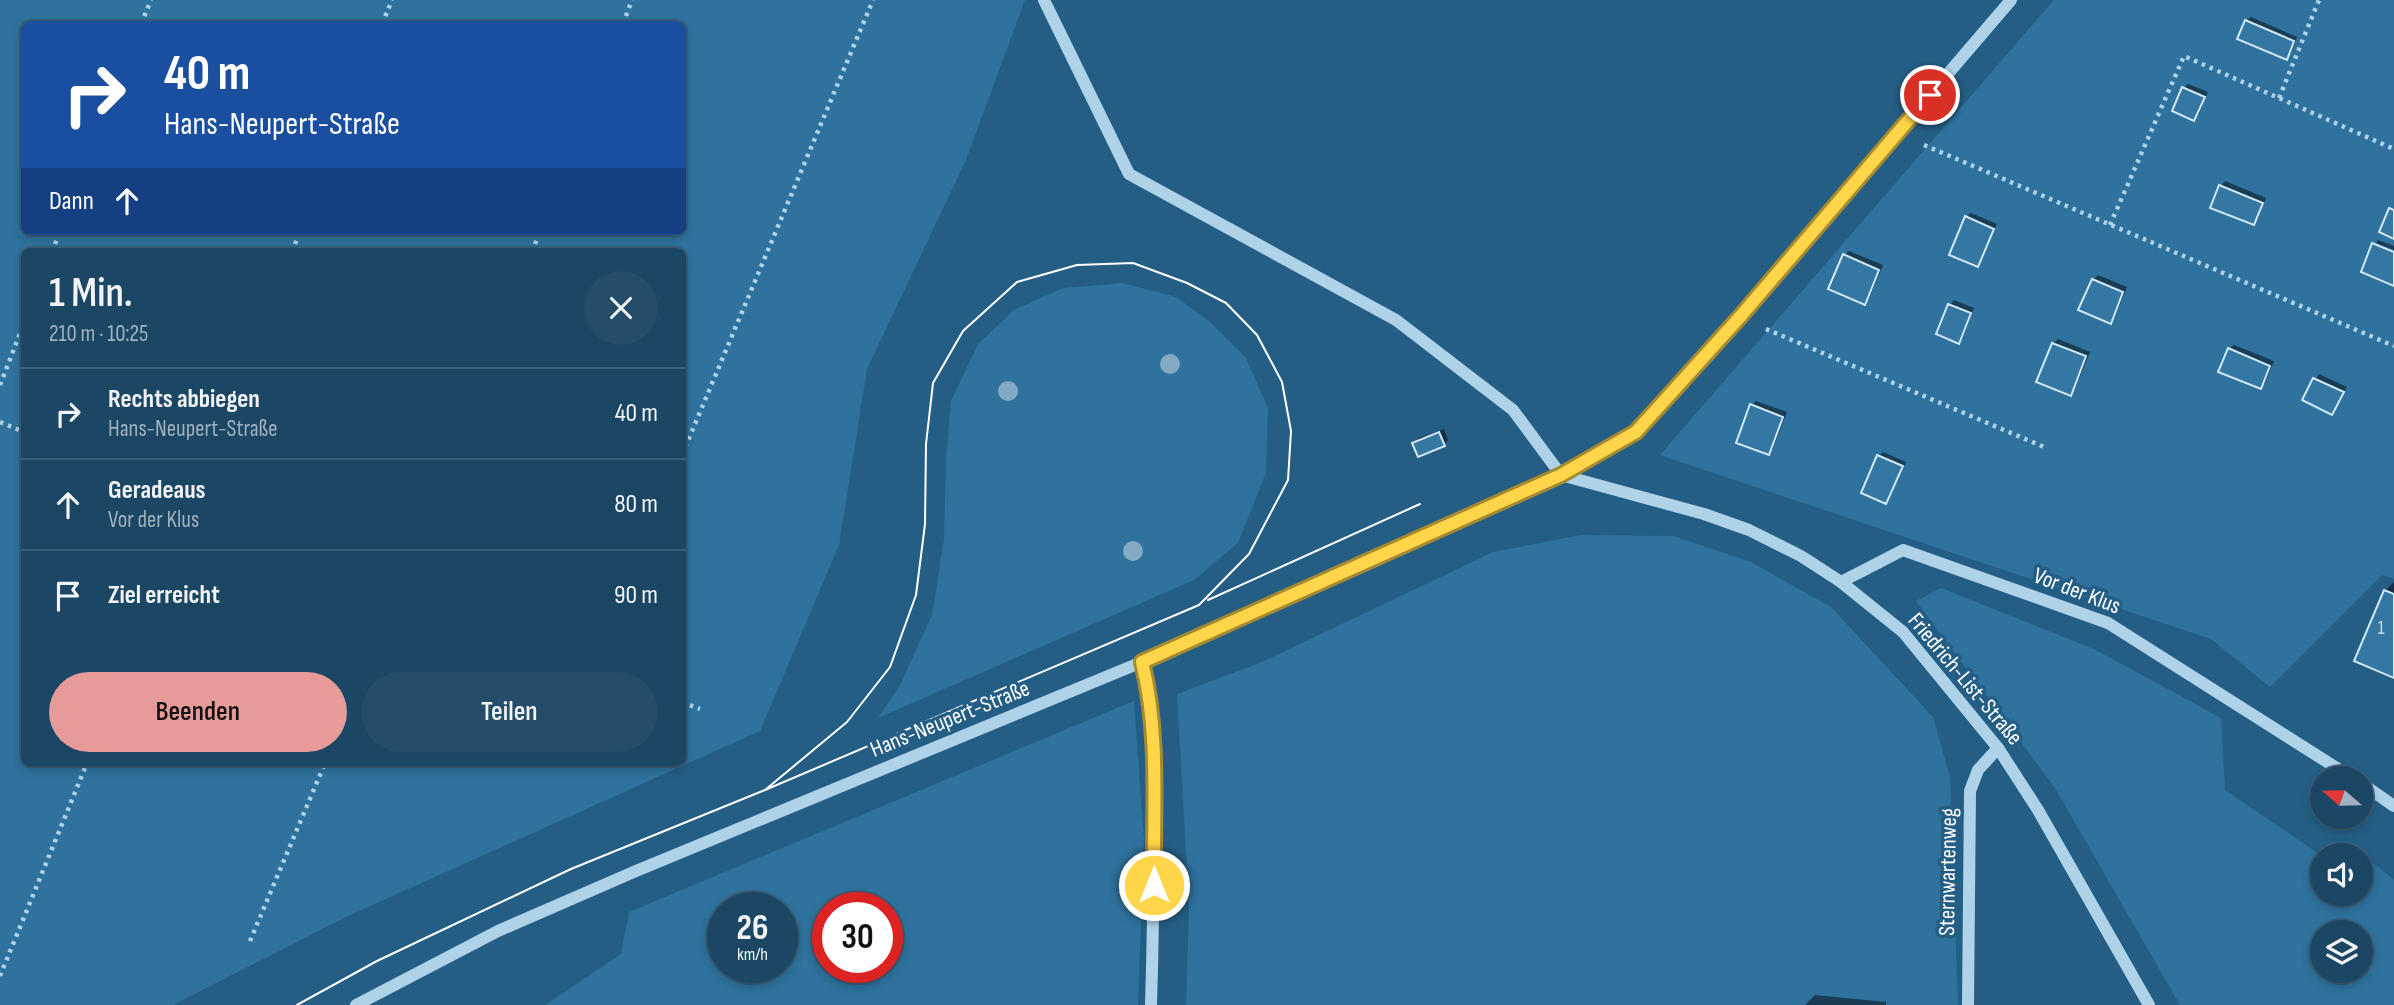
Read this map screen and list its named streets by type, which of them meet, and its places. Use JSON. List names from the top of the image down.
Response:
{
  "streets": {
    "street": [
      "Vor der Klus",
      "Friedrich-List-Straße",
      "Hans-Neupert-Straße",
      "Sternwartenweg"
    ]
  },
  "crossings": [
    ["Vor der Klus", "Friedrich-List-Straße"],
    ["Friedrich-List-Straße", "Hans-Neupert-Straße"],
    ["Friedrich-List-Straße", "Sternwartenweg"]
  ],
  "house_numbers": ["1"],
  "north": "left",
  "page": {
    "turn": ["40 m", "Hans-Neupert-Straße"],
    "then": "Dann",
    "heading": ["1 Min.", "210 m · 10:25"],
    "list": [
      {
        "name": "Rechts abbiegen",
        "note": "Hans-Neupert-Straße",
        "value": "40 m"
      },
      {
        "name": "Geradeaus",
        "note": "Vor der Klus",
        "value": "80 m"
      },
      {
        "name": "Ziel erreicht",
        "value": "90 m"
      }
    ],
    "buttons": ["Beenden", "Teilen"],
    "speed": "26 km/h",
    "limit": "30"
  }
}
